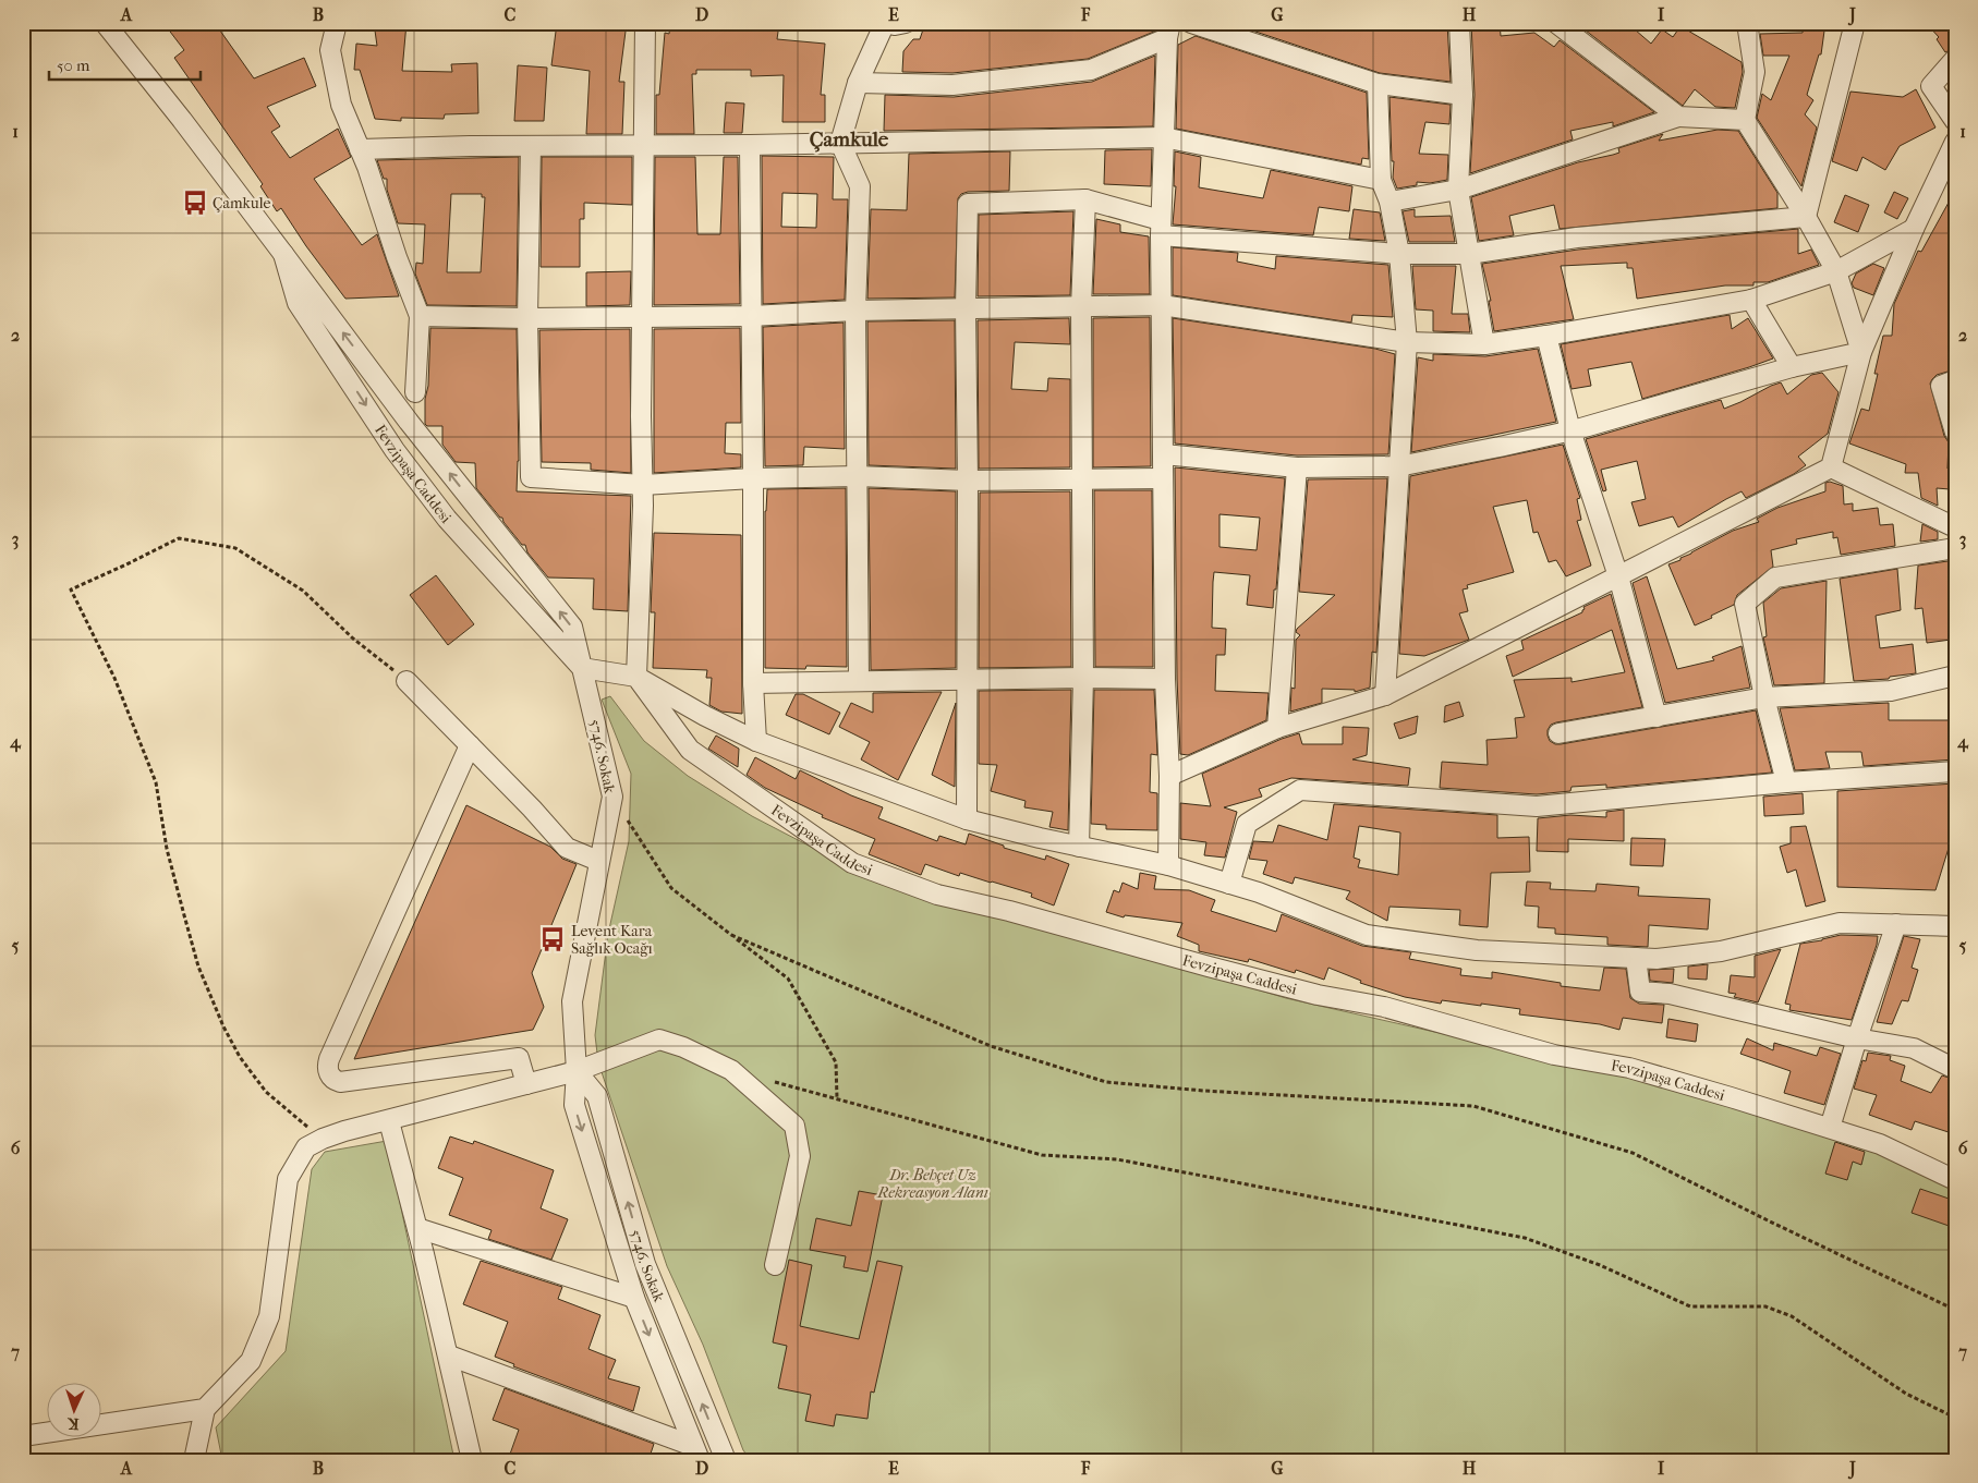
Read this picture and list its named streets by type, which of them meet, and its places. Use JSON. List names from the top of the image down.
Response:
{
  "streets": {
    "street": ["Fevzipaşa Caddesi", "5746. Sokak"]
  },
  "crossings": [
    ["Fevzipaşa Caddesi", "5746. Sokak"]
  ],
  "districts": ["Çamkule"],
  "parks": ["Dr. Behçet Uz Rekreasyon Alanı"],
  "places": {
    "bus stop": ["Çamkule", "Levent Kara Sağlık Ocağı"]
  },
  "scale_bar": "50 m",
  "north": "bottom",
  "grid": {
    "columns": [
      "A",
      "B",
      "C",
      "D",
      "E",
      "F",
      "G",
      "H",
      "I",
      "J"
    ],
    "rows": [
      "1",
      "2",
      "3",
      "4",
      "5",
      "6",
      "7"
    ]
  }
}
